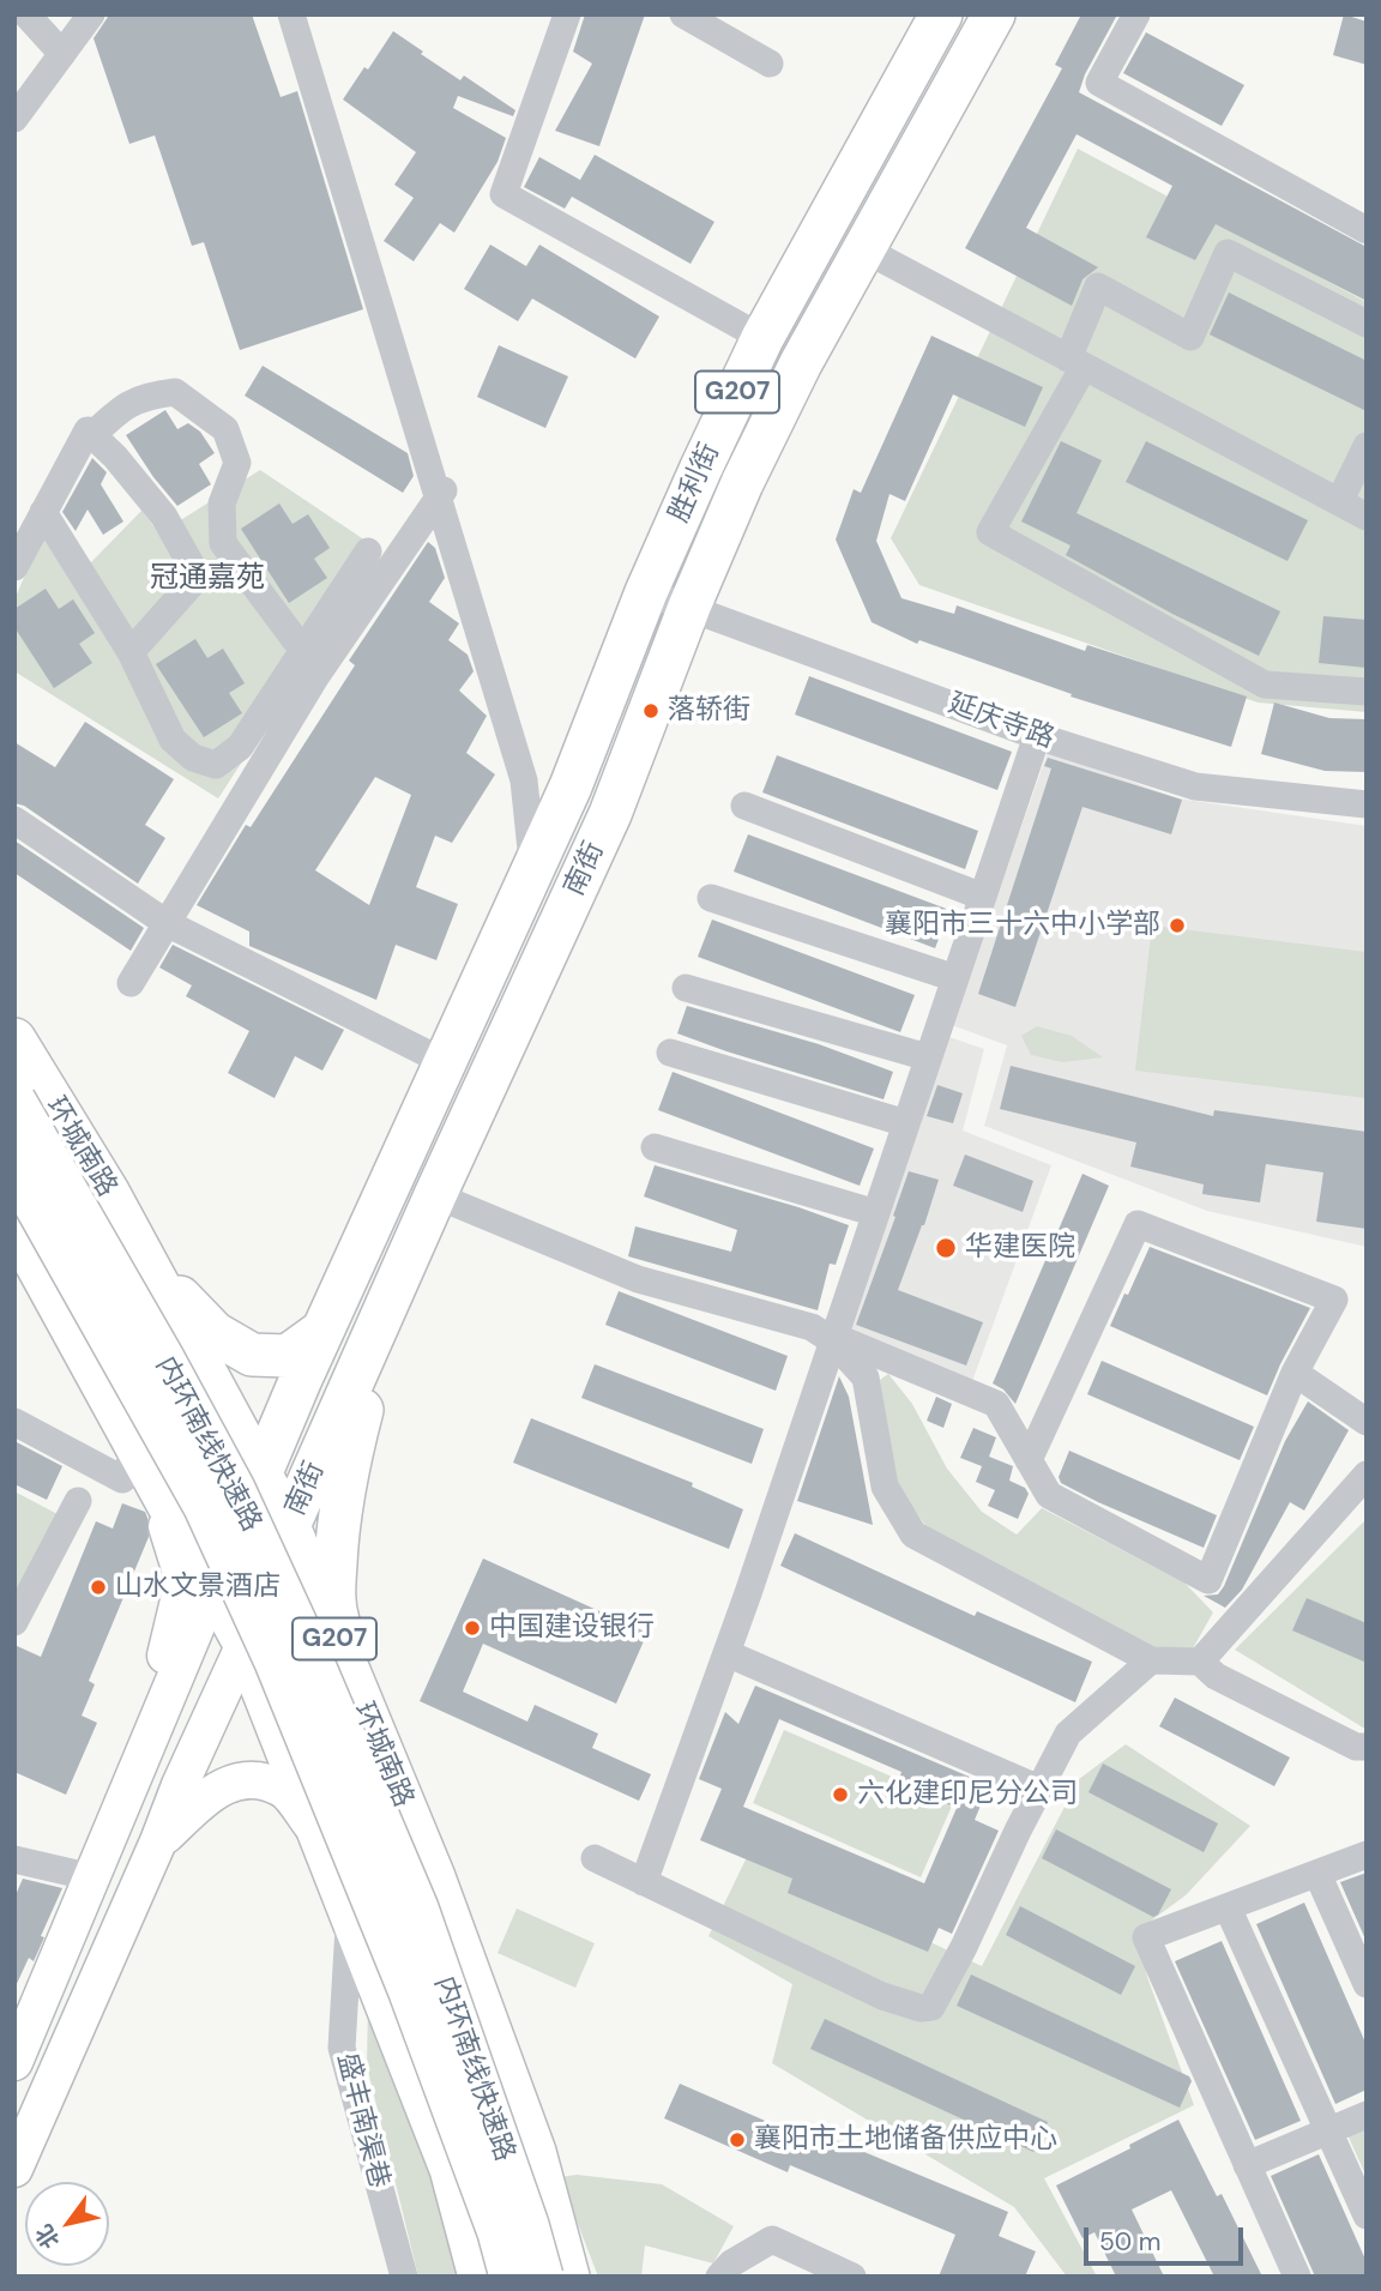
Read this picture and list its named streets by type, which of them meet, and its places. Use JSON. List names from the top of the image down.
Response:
{
  "streets": {
    "highway": [
      "G207",
      "胜利街",
      "南街",
      "环城南路",
      "内环南线快速路"
    ],
    "street": ["延庆寺路", "盛丰南渠巷"]
  },
  "crossings": [
    ["胜利街", "延庆寺路"],
    ["胜利街", "南街"],
    ["延庆寺路", "南街"],
    ["南街", "环城南路"]
  ],
  "districts": ["冠通嘉苑"],
  "places": [
    "落轿街",
    "襄阳市三十六中小学部",
    "华建医院",
    "山水文景酒店",
    "中国建设银行",
    "六化建印尼分公司",
    "襄阳市土地储备供应中心"
  ],
  "scale_bar": "50 m",
  "north": "bottom left"
}
